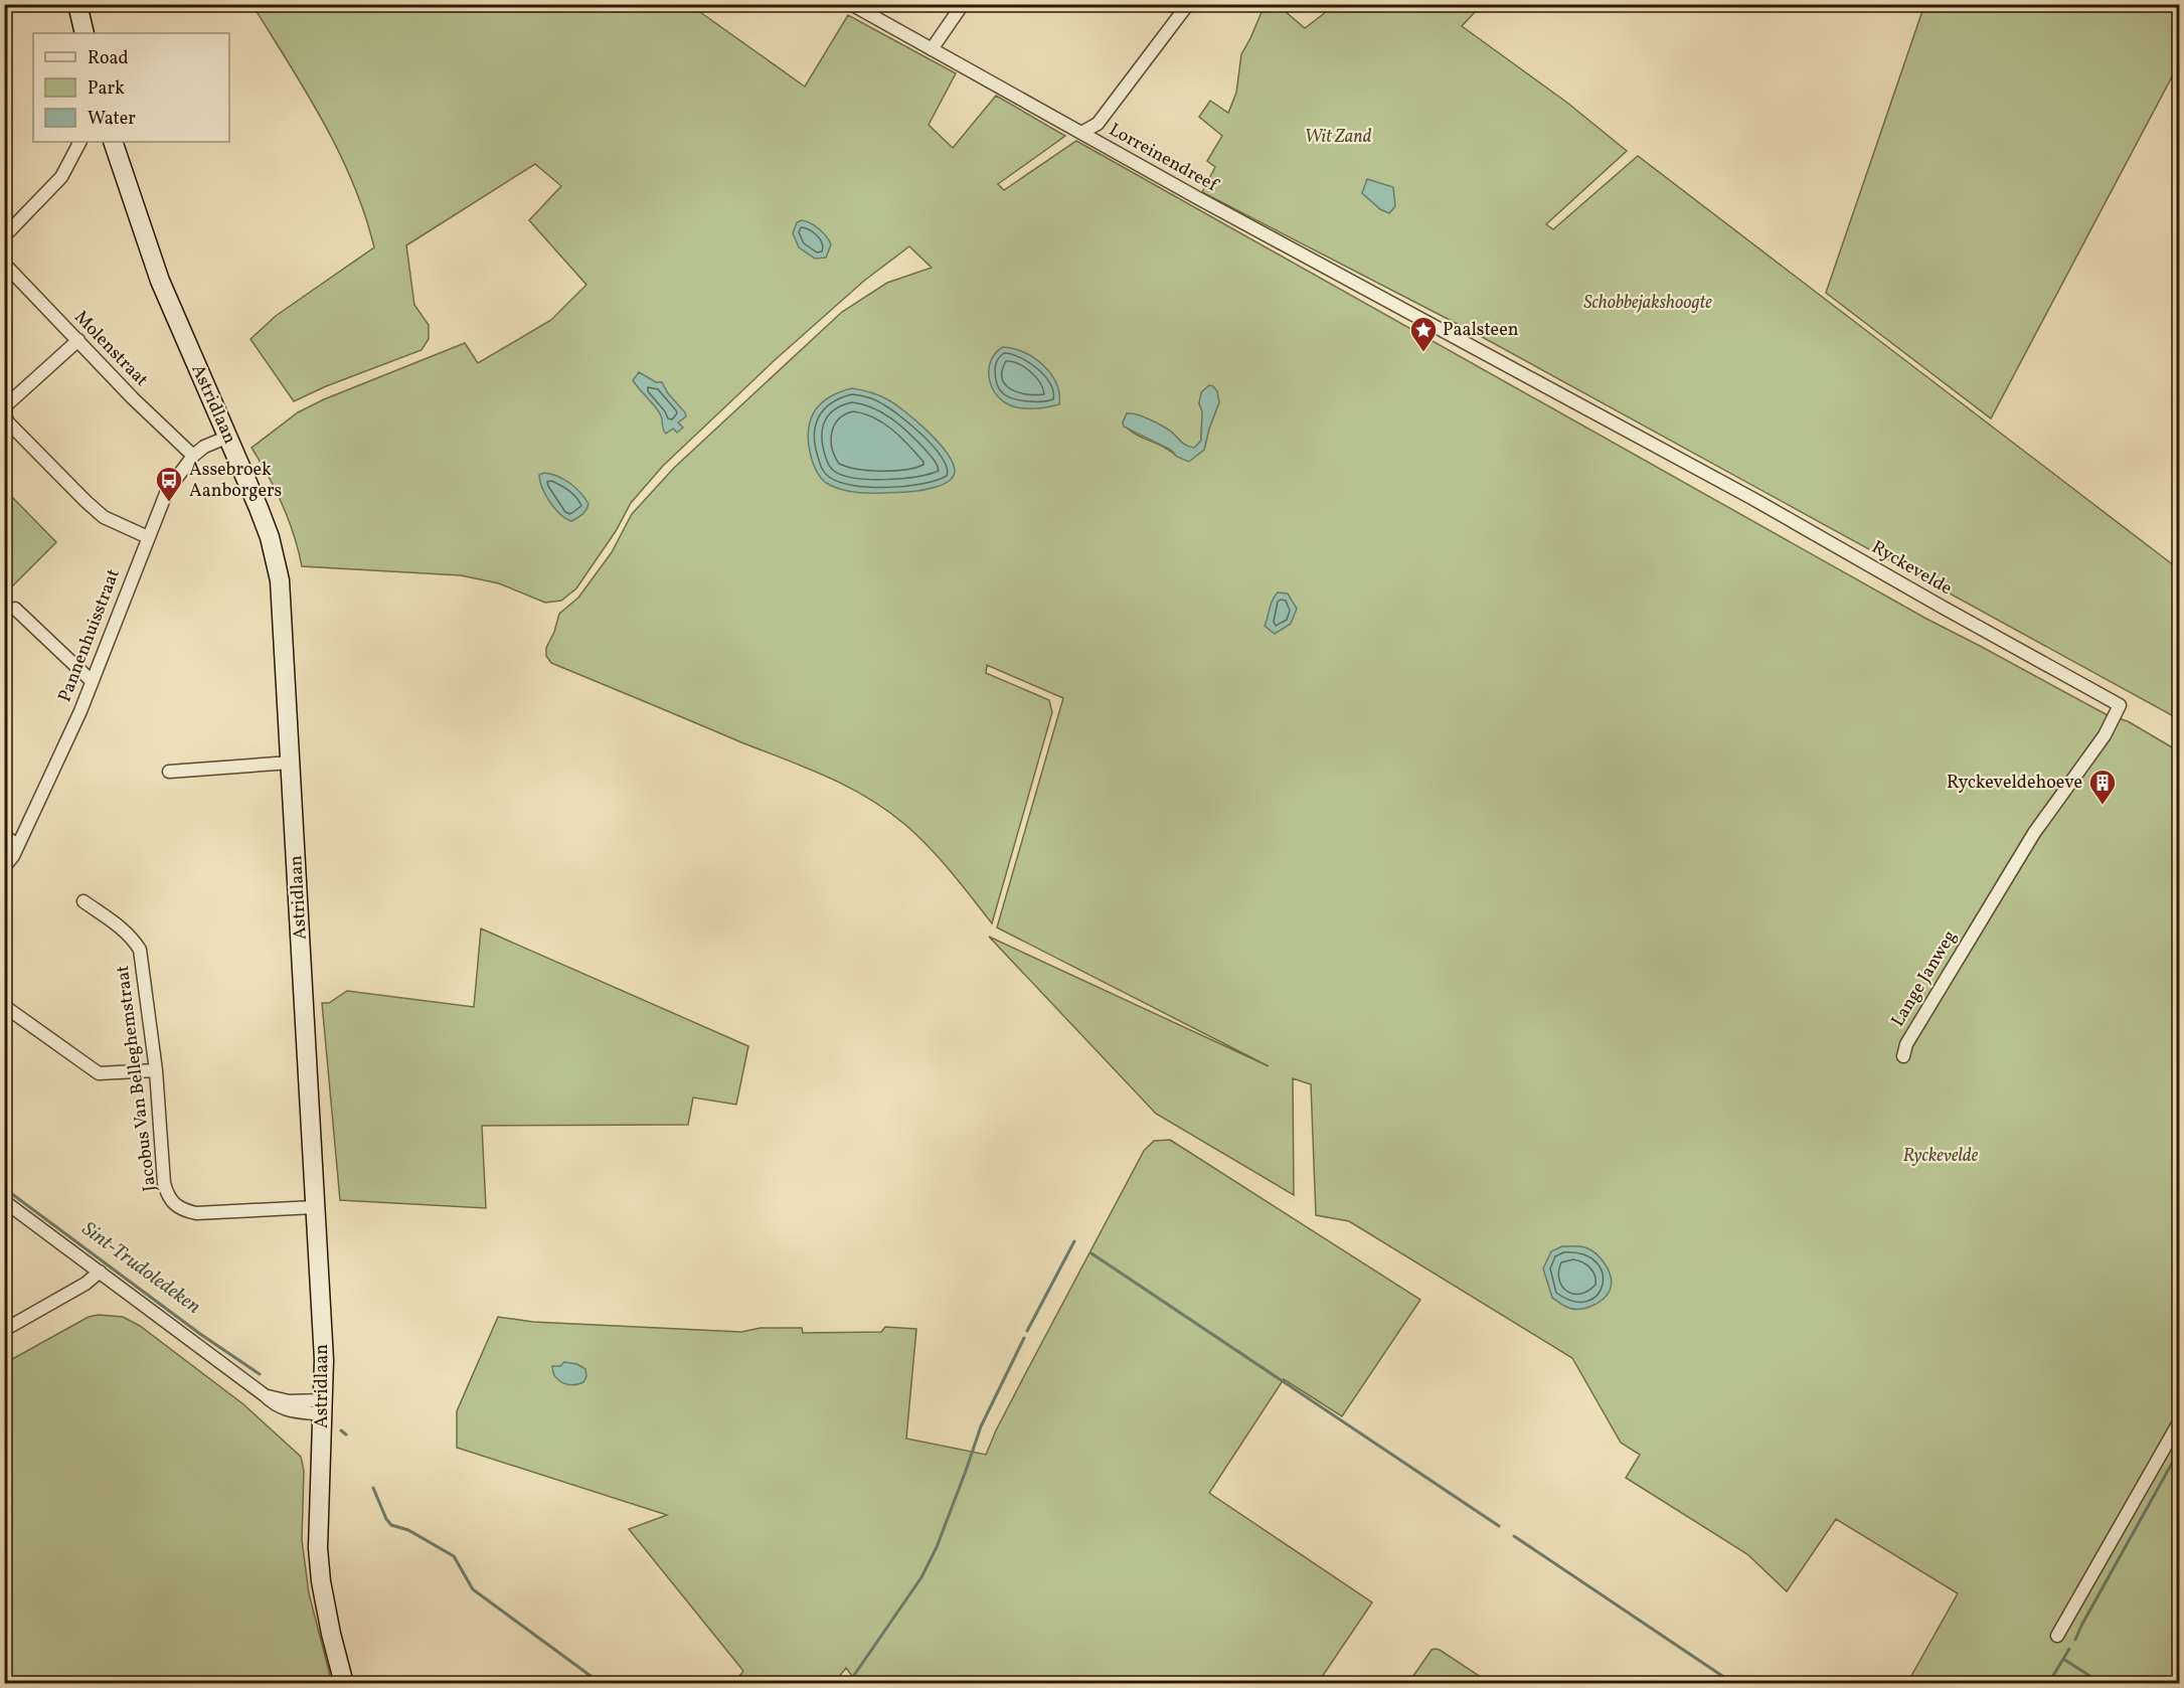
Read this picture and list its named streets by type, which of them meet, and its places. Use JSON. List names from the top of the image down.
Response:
{
  "streets": {
    "main road": ["Astridlaan"],
    "street": [
      "Lorreinendreef",
      "Molenstraat",
      "Ryckevelde",
      "Pannenhuisstraat",
      "Lange Janweg",
      "Jacobus Van Belleghemstraat"
    ]
  },
  "crossings": [
    ["Lorreinendreef", "Ryckevelde"],
    ["Molenstraat", "Pannenhuisstraat"],
    ["Astridlaan", "Pannenhuisstraat"],
    ["Astridlaan", "Jacobus Van Belleghemstraat"],
    ["Ryckevelde", "Lange Janweg"]
  ],
  "water": ["Sint-Trudoledeken"],
  "parks": ["Wit Zand", "Schobbejakshoogte", "Ryckevelde"],
  "places": {
    "place": ["Paalsteen"],
    "bus stop": ["Assebroek Aanborgers"],
    "building": ["Ryckeveldehoeve"]
  },
  "legend": ["Road", "Park", "Water"]
}
